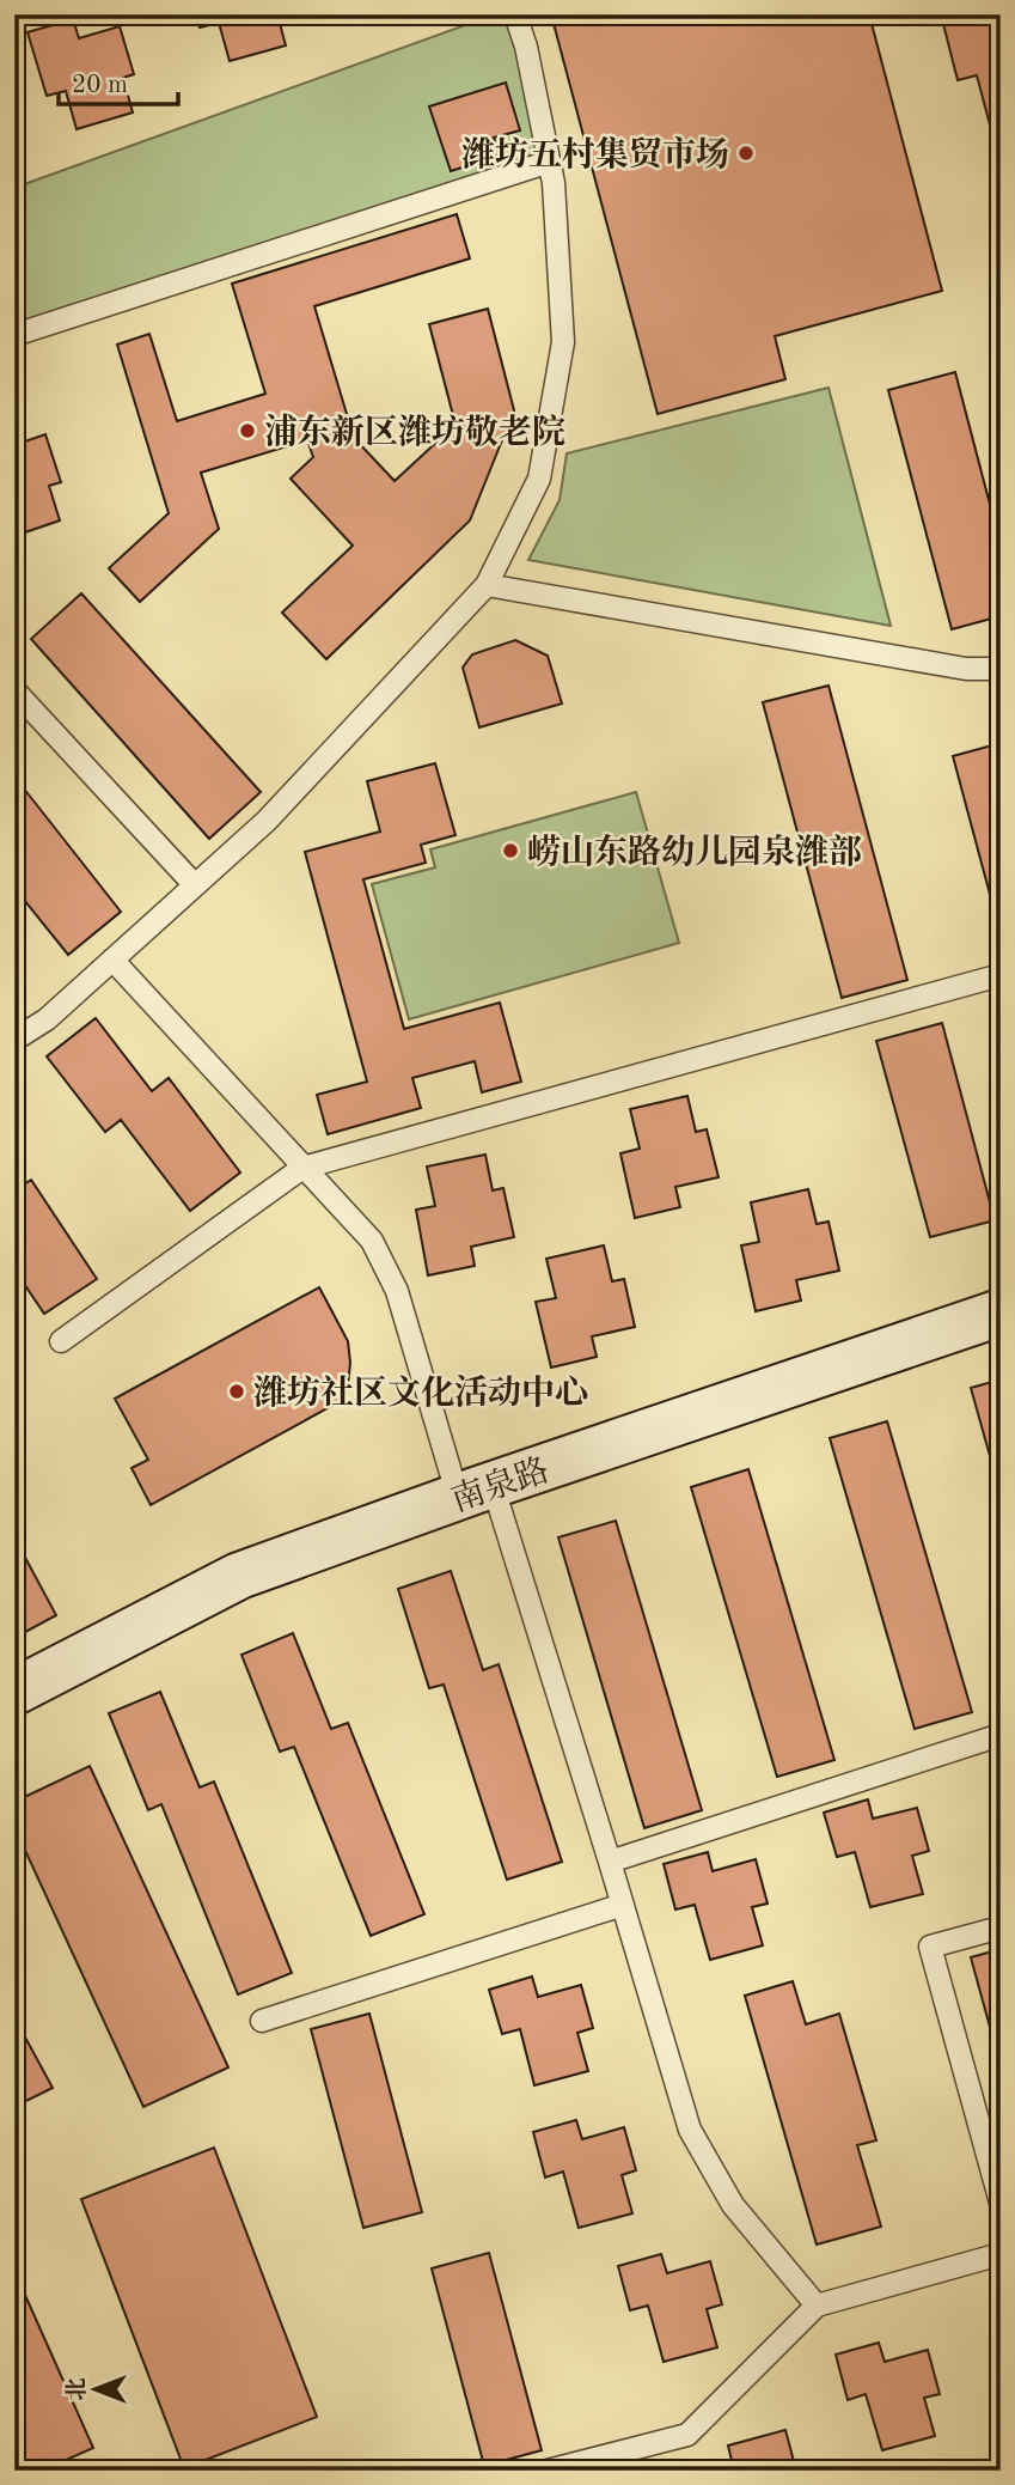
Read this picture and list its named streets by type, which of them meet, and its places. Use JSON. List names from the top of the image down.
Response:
{
  "streets": {
    "street": ["南泉路"]
  },
  "places": [
    "潍坊五村集贸市场",
    "浦东新区潍坊敬老院",
    "崂山东路幼儿园泉潍部",
    "潍坊社区文化活动中心"
  ],
  "scale_bar": "20 m",
  "north": "left"
}
